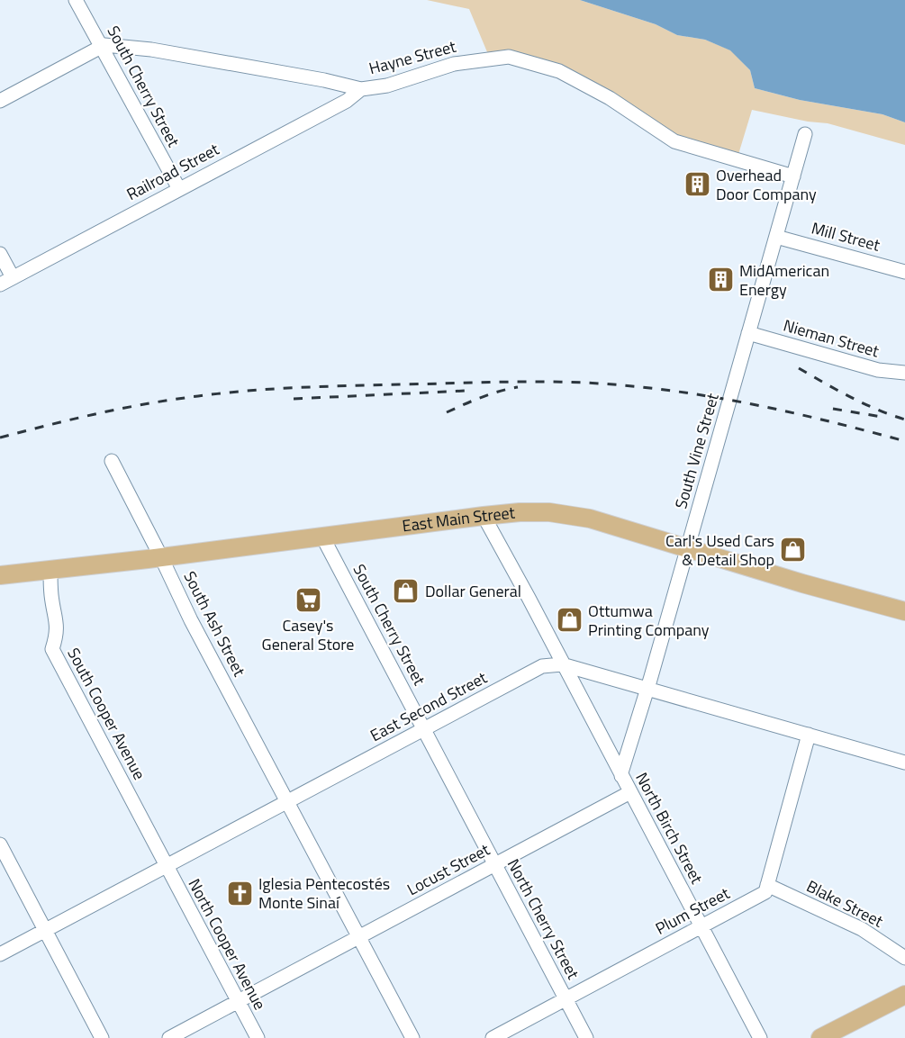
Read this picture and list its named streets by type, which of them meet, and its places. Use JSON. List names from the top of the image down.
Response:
{
  "streets": {
    "main road": ["East Main Street"],
    "street": [
      "Hayne Street",
      "South Cherry Street",
      "Railroad Street",
      "Mill Street",
      "Nieman Street",
      "South Vine Street",
      "South Ash Street",
      "East Second Street",
      "South Cooper Avenue",
      "North Birch Street",
      "Locust Street",
      "Blake Street",
      "Plum Street",
      "North Cherry Street",
      "North Cooper Avenue"
    ]
  },
  "crossings": [
    ["Hayne Street", "South Cherry Street"],
    ["Hayne Street", "Railroad Street"],
    ["Hayne Street", "South Vine Street"],
    ["South Cherry Street", "Railroad Street"],
    ["South Cherry Street", "East Main Street"],
    ["South Cherry Street", "East Second Street"],
    ["South Cherry Street", "North Cherry Street"],
    ["Mill Street", "South Vine Street"],
    ["Nieman Street", "South Vine Street"],
    ["South Vine Street", "East Main Street"],
    ["South Vine Street", "East Second Street"],
    ["South Vine Street", "North Birch Street"],
    ["East Main Street", "South Ash Street"],
    ["East Main Street", "South Cooper Avenue"],
    ["East Main Street", "North Birch Street"],
    ["South Ash Street", "East Second Street"],
    ["South Ash Street", "Locust Street"],
    ["East Second Street", "South Cooper Avenue"],
    ["East Second Street", "North Birch Street"],
    ["East Second Street", "North Cherry Street"],
    ["East Second Street", "North Cooper Avenue"],
    ["South Cooper Avenue", "North Cooper Avenue"],
    ["North Birch Street", "Locust Street"],
    ["North Birch Street", "Plum Street"],
    ["Locust Street", "North Cherry Street"],
    ["Locust Street", "North Cooper Avenue"],
    ["Blake Street", "Plum Street"],
    ["Plum Street", "North Cherry Street"]
  ],
  "places": {
    "building": ["Overhead Door Company", "MidAmerican Energy"],
    "shop": ["Carl's Used Cars & Detail Shop", "Dollar General", "Ottumwa Printing Company"],
    "supermarket": ["Casey's General Store"],
    "church": ["Iglesia Pentecostés Monte Sinaí"]
  }
}
